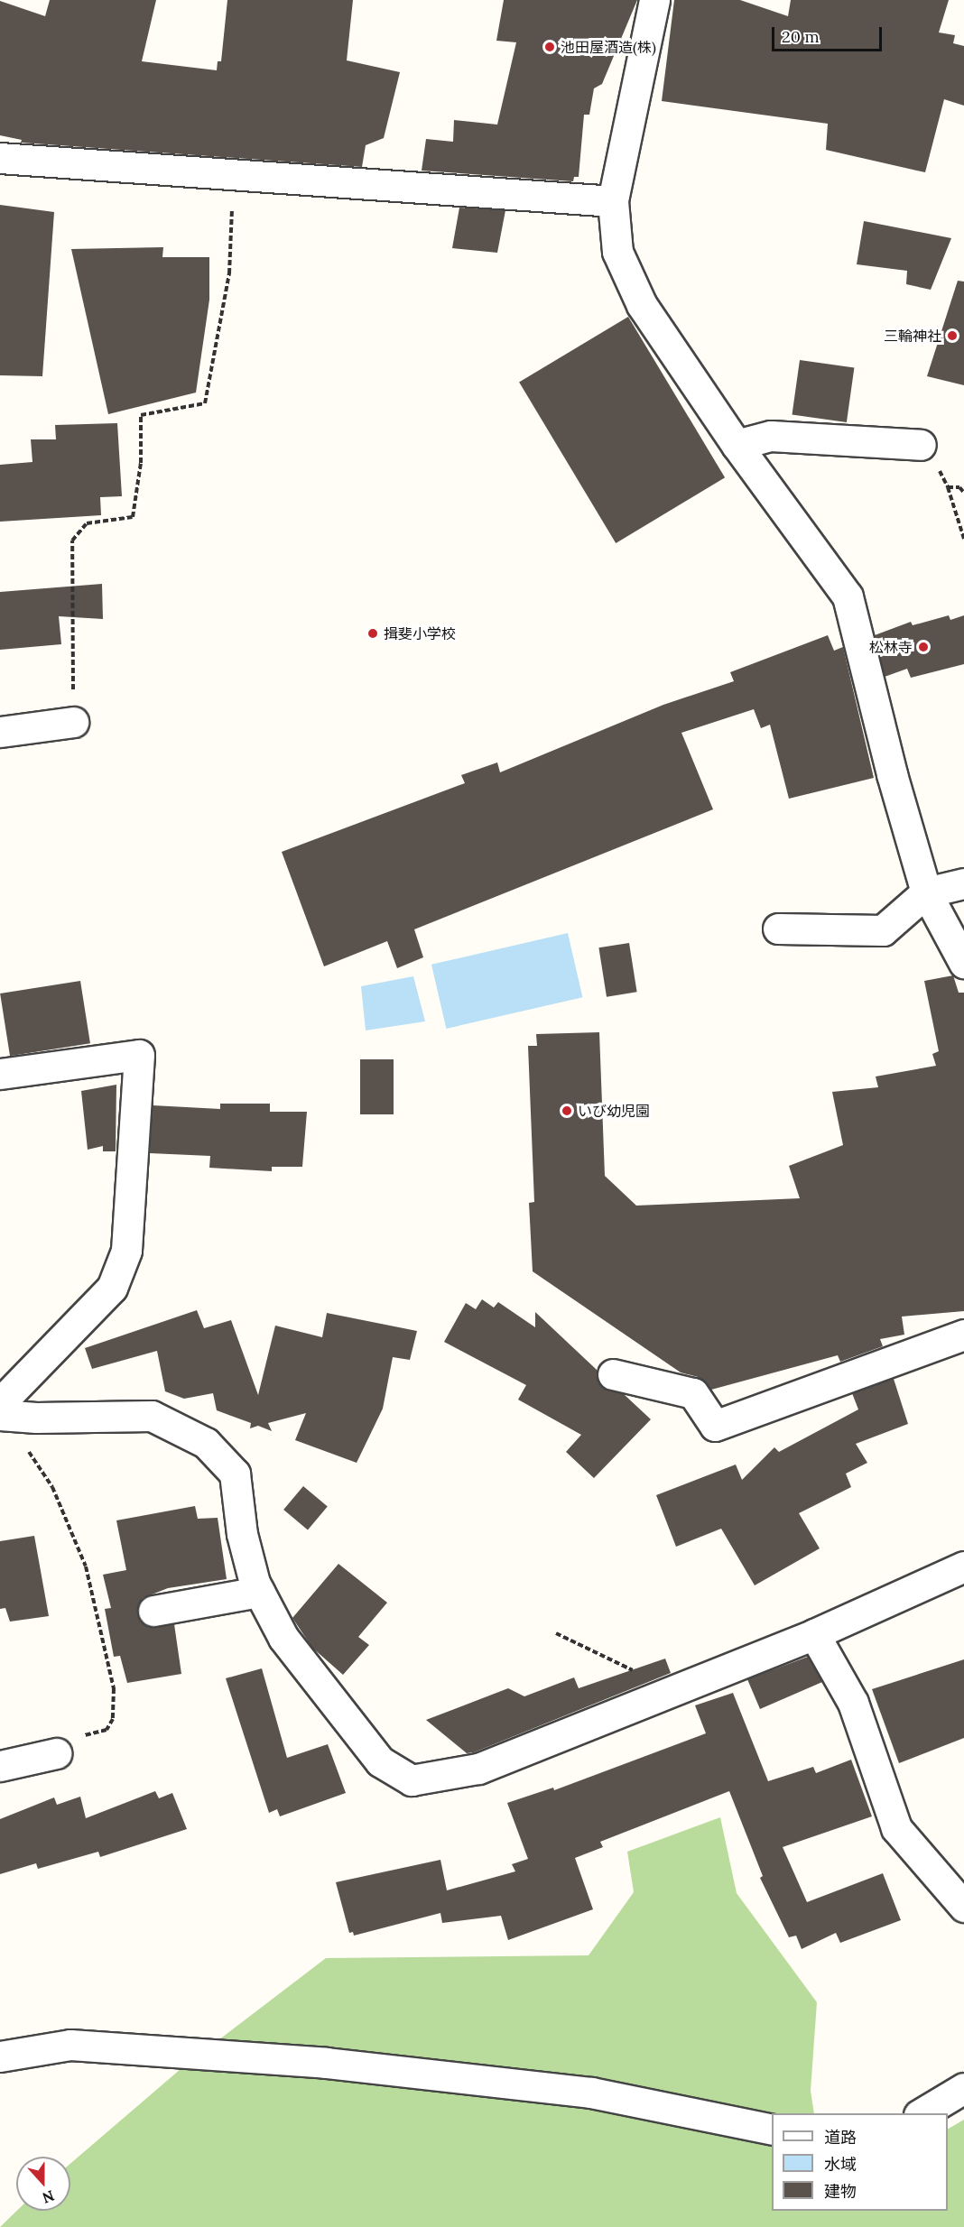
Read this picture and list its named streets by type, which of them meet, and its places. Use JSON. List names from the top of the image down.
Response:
{
  "places": [
    "池田屋酒造(株)",
    "三輪神社",
    "揖斐小学校",
    "松林寺",
    "いび幼児園"
  ],
  "legend": ["道路", "水域", "建物"],
  "scale_bar": "20 m",
  "north": "bottom"
}
